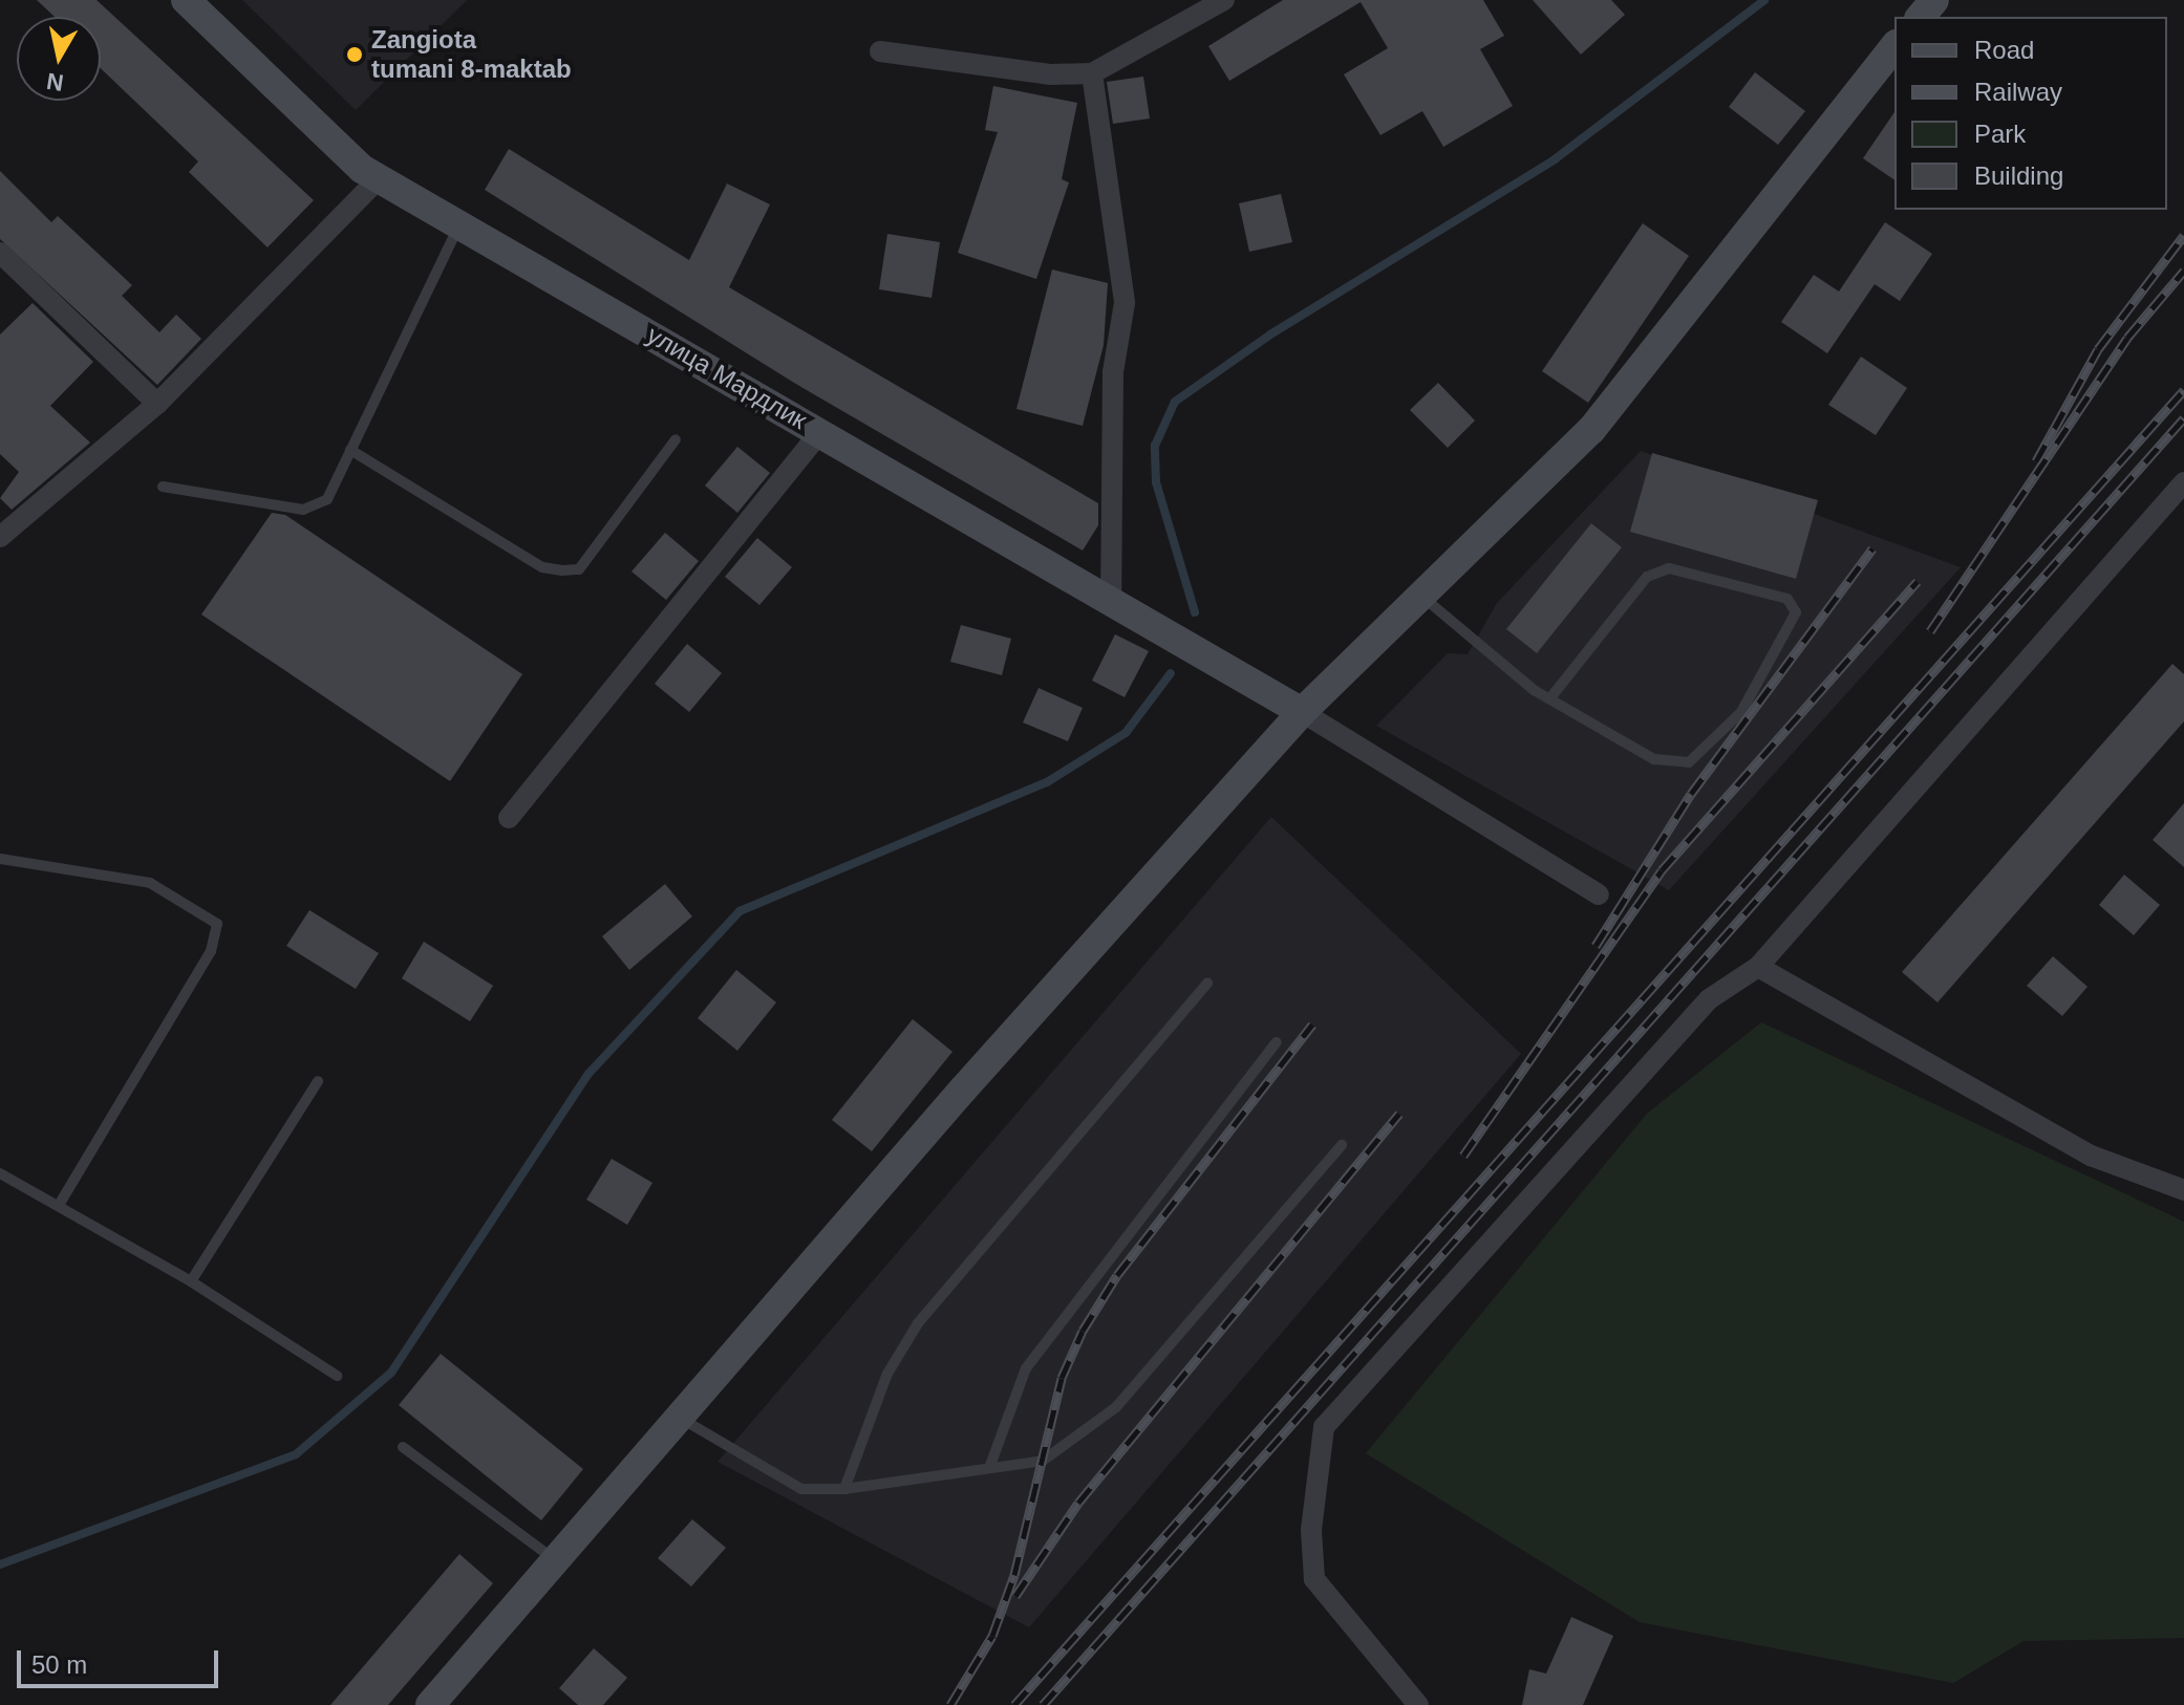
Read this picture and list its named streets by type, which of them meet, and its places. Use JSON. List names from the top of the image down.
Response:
{
  "streets": {
    "main road": ["улица Мардлик"]
  },
  "places": ["Zangiota tumani 8-maktab"],
  "legend": [
    "Road",
    "Railway",
    "Park",
    "Building"
  ],
  "scale_bar": "50 m",
  "north": "bottom"
}
